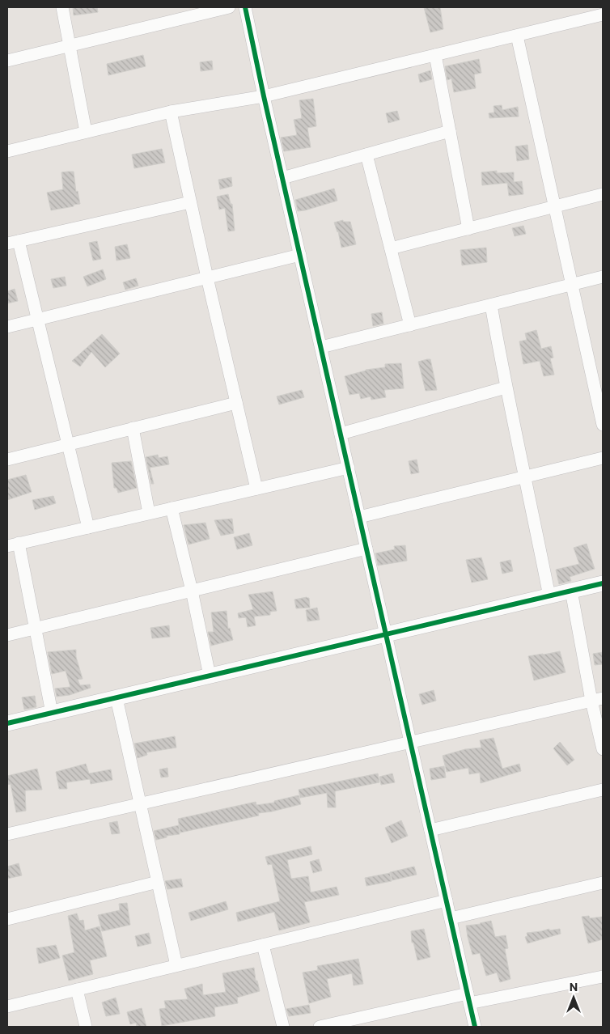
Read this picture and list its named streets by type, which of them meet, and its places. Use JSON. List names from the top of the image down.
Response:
{
  "north": "top"
}
